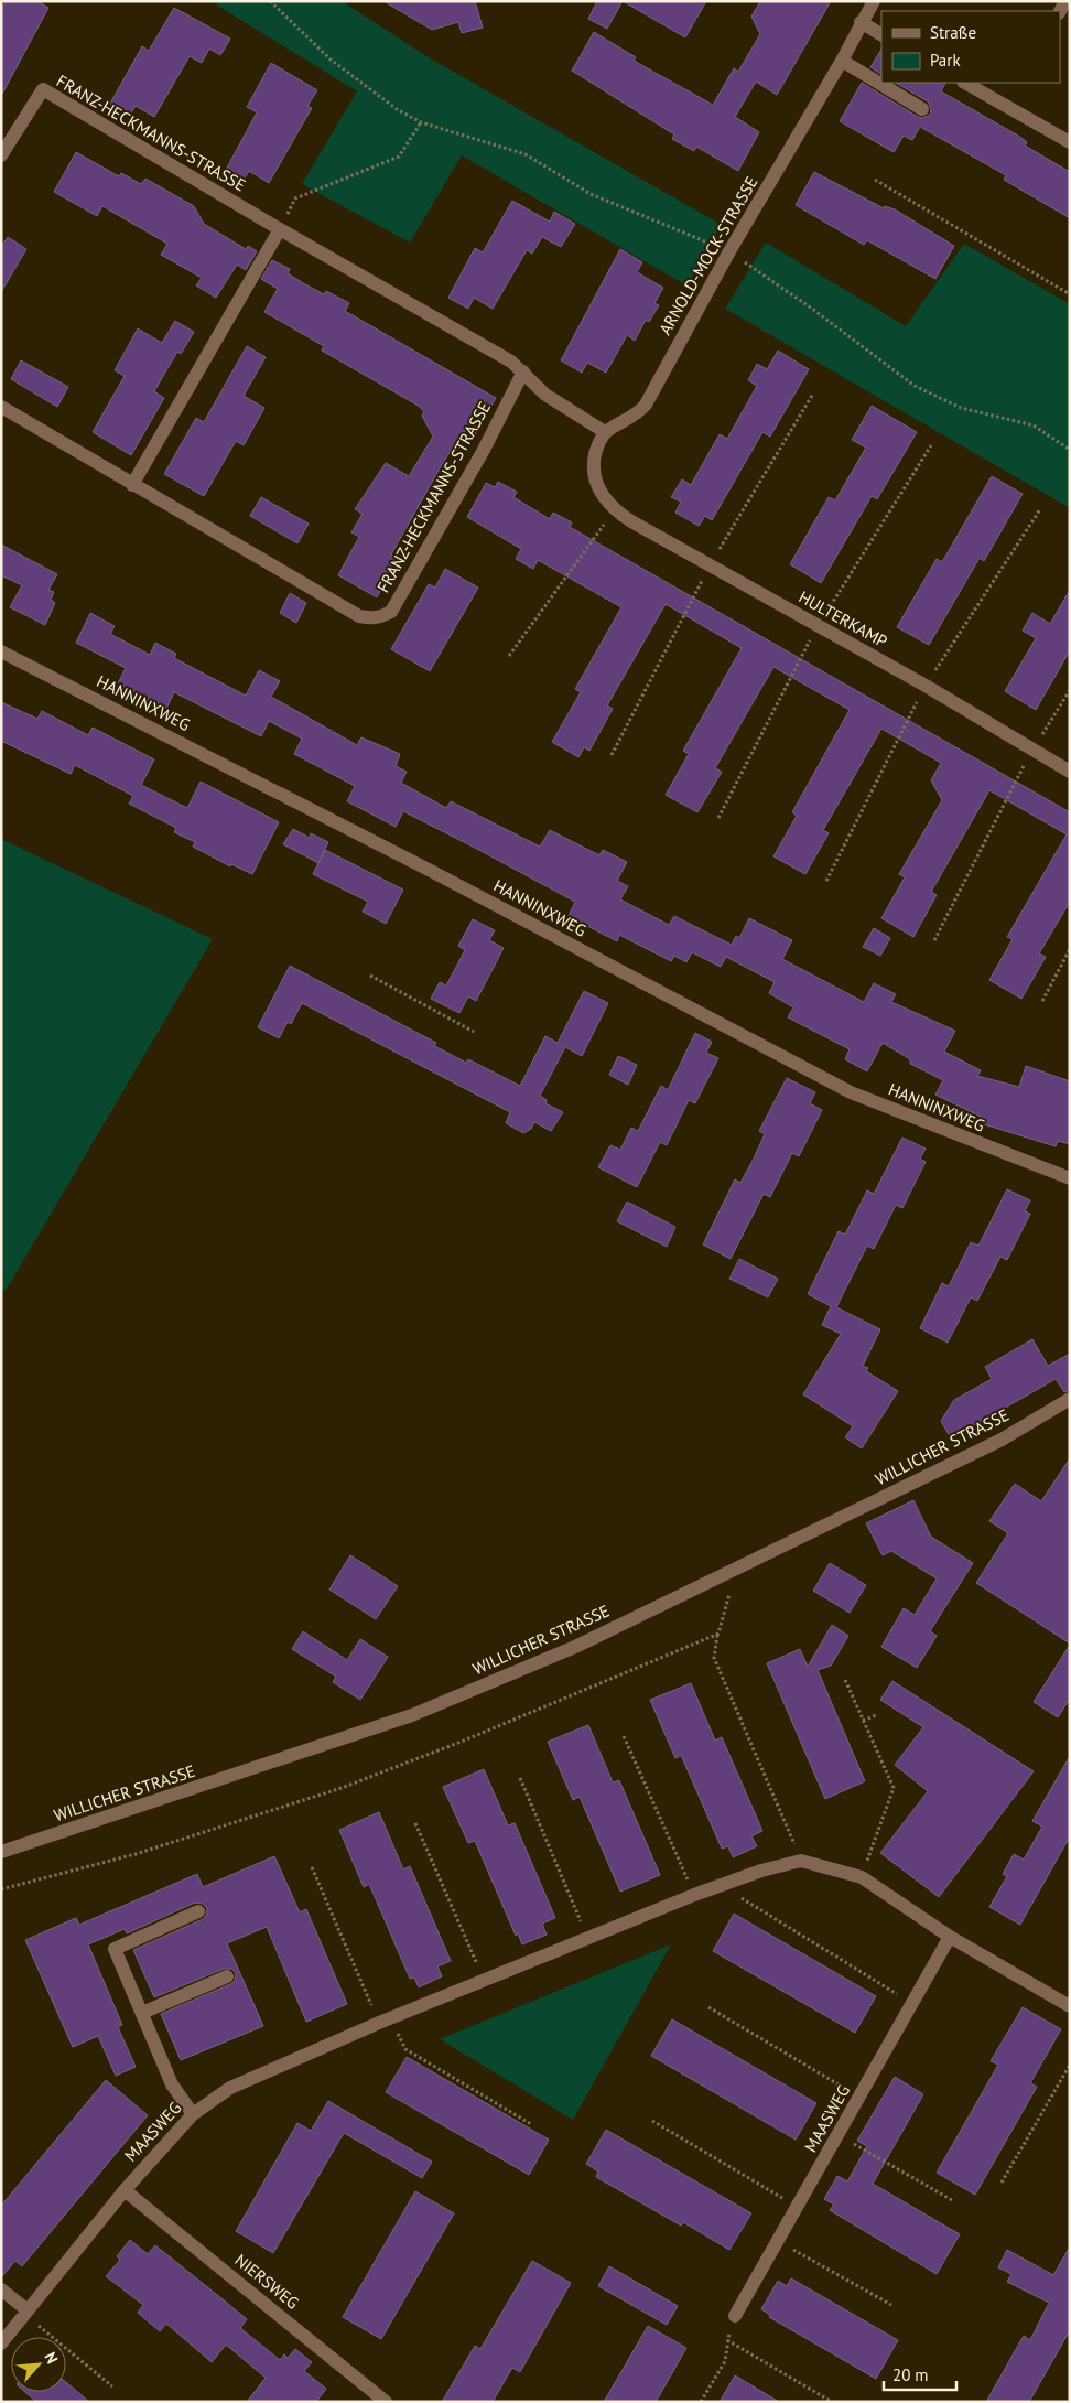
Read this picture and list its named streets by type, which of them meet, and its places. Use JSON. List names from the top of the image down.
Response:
{
  "streets": {
    "street": [
      "FRANZ-HECKMANNS-STRASSE",
      "ARNOLD-MOCK-STRASSE",
      "HULTERKAMP",
      "HANNINXWEG",
      "WILLICHER STRASSE",
      "MAASWEG",
      "NIERSWEG"
    ]
  },
  "crossings": [
    ["FRANZ-HECKMANNS-STRASSE", "ARNOLD-MOCK-STRASSE"],
    ["FRANZ-HECKMANNS-STRASSE", "HULTERKAMP"],
    ["ARNOLD-MOCK-STRASSE", "HULTERKAMP"],
    ["MAASWEG", "NIERSWEG"]
  ],
  "legend": ["Straße", "Park"],
  "scale_bar": "20 m",
  "north": "top right"
}
